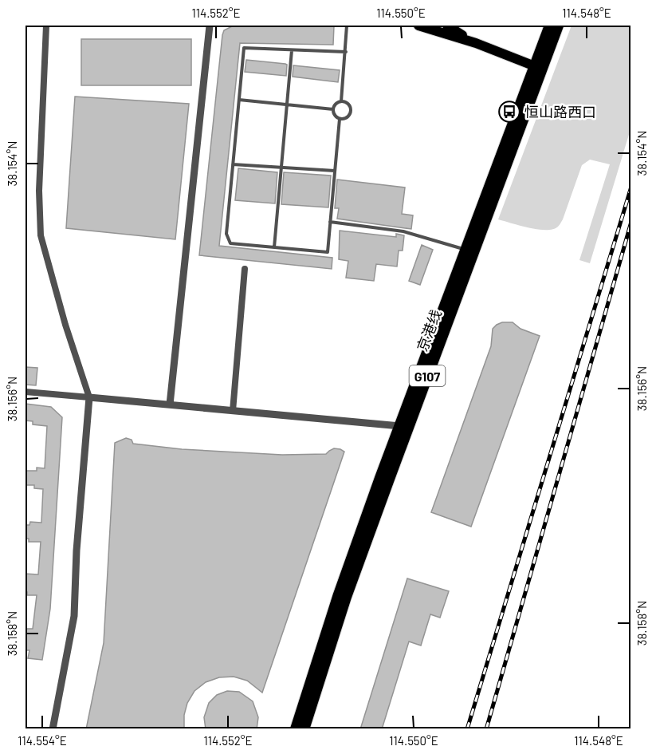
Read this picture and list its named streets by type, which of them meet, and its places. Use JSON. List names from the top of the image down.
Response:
{
  "streets": {
    "highway": ["京港线", "G107"]
  },
  "places": {
    "bus stop": ["恒山路西口"]
  },
  "coordinates": [
    "114.552°E",
    "114.550°E",
    "114.548°E",
    "38.154°N",
    "38.156°N",
    "38.158°N",
    "114.554°E"
  ]
}
